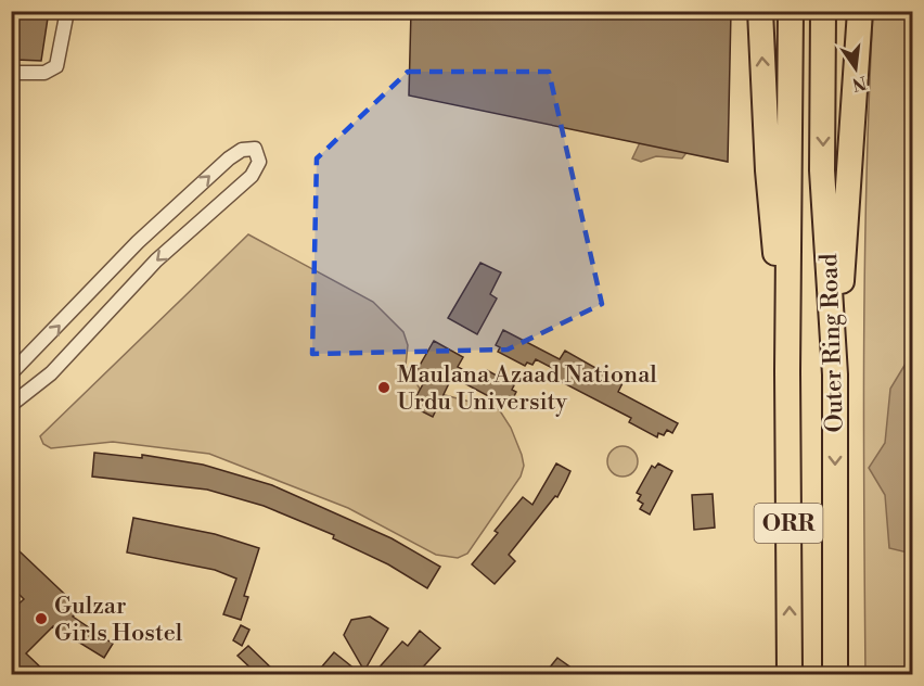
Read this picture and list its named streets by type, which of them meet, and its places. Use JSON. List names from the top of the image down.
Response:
{
  "streets": {
    "highway": ["Outer Ring Road", "ORR"]
  },
  "crossings": [
    ["Outer Ring Road", "ORR"]
  ],
  "places": ["Maulana Azaad National Urdu University", "Gulzar Girls Hostel"],
  "north": "bottom"
}
